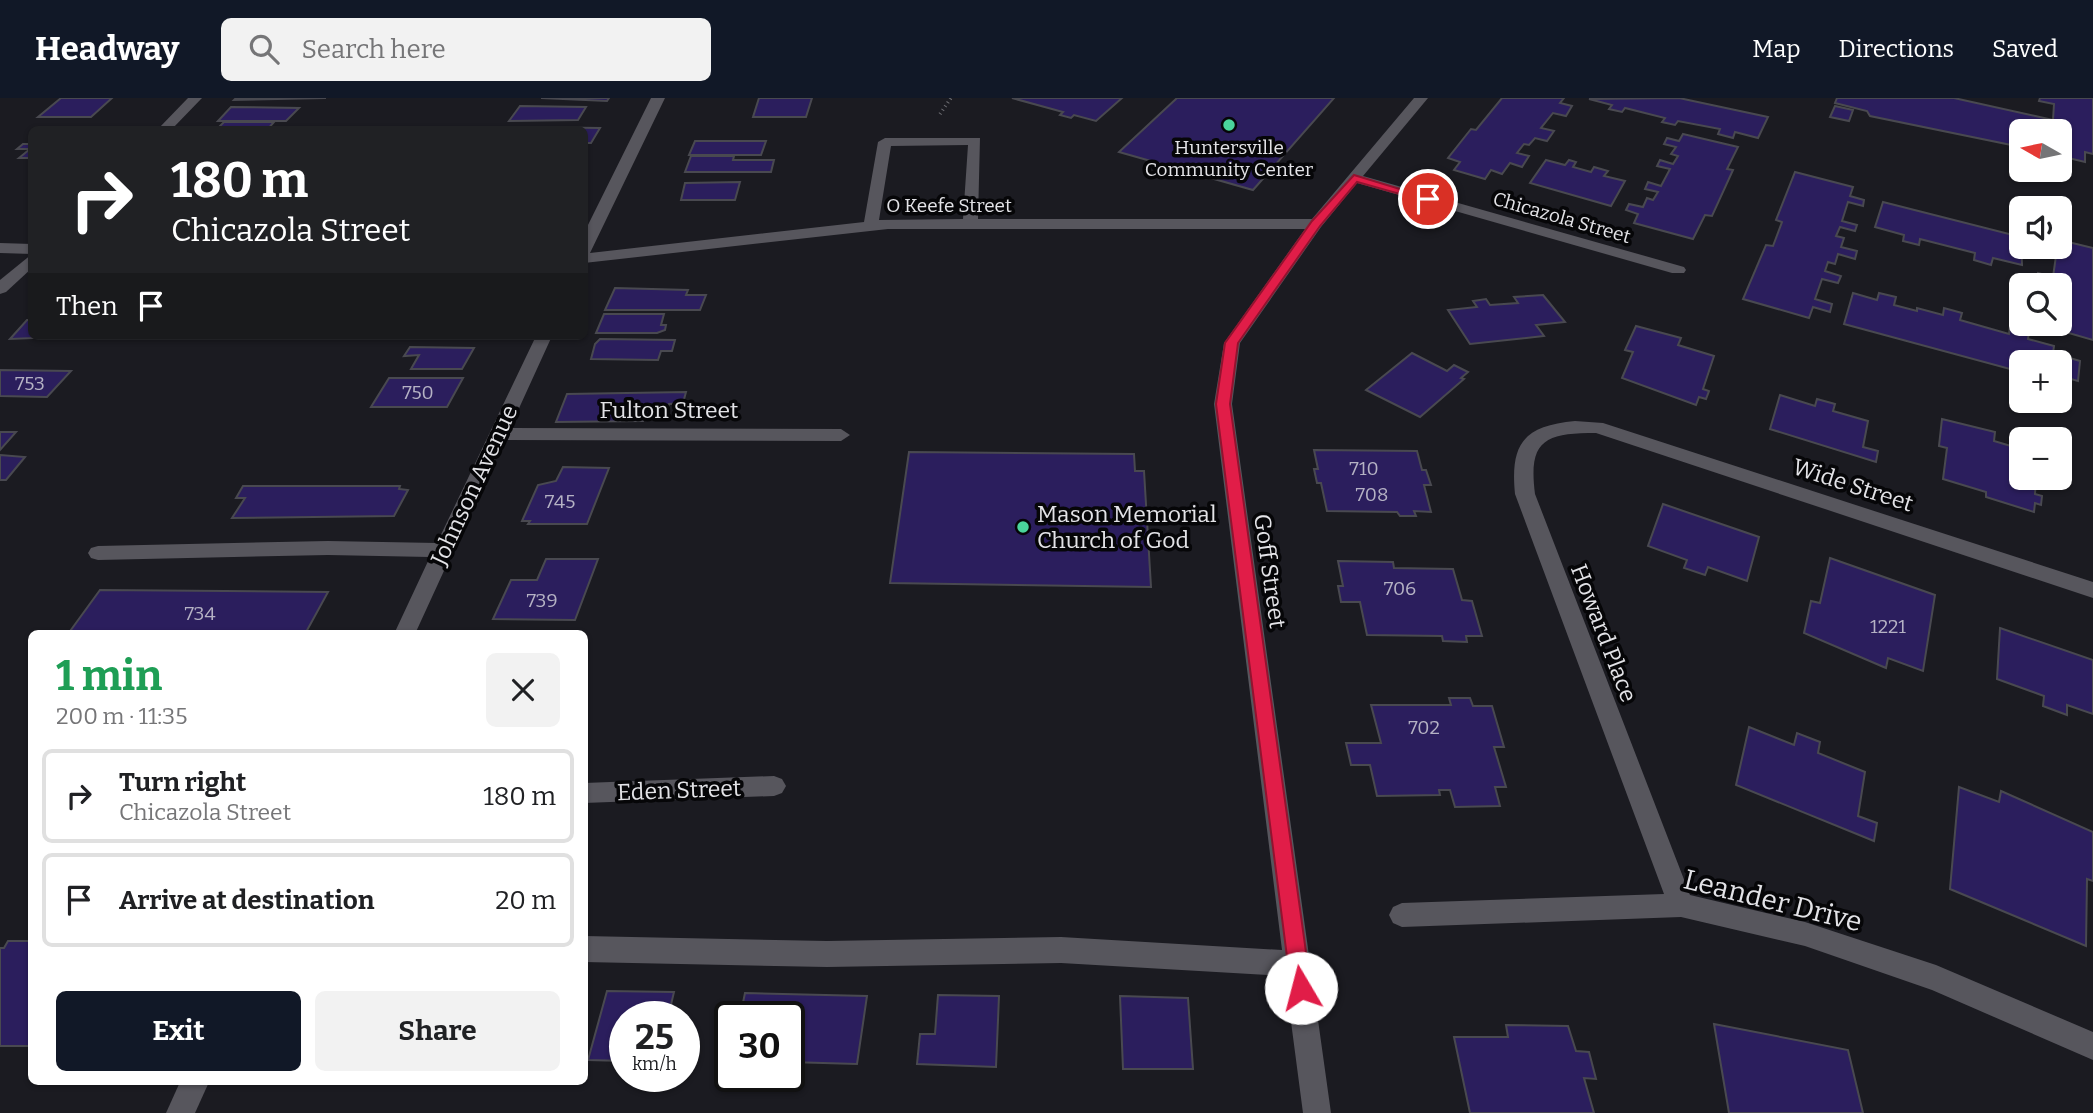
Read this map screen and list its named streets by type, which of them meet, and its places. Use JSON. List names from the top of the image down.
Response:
{
  "streets": {
    "street": [
      "O Keefe Street",
      "Chicazola Street",
      "Fulton Street",
      "Johnson Avenue",
      "Wide Street",
      "Goff Street",
      "Howard Place",
      "Eden Street",
      "Leander Drive"
    ]
  },
  "crossings": [
    ["O Keefe Street", "Goff Street"],
    ["Chicazola Street", "Goff Street"],
    ["Fulton Street", "Johnson Avenue"],
    ["Wide Street", "Howard Place"],
    ["Howard Place", "Leander Drive"]
  ],
  "places": ["Huntersville Community Center", "Mason Memorial Church of God"],
  "house_numbers": [
    "753",
    "750",
    "710",
    "708",
    "745",
    "706",
    "739",
    "734",
    "1221",
    "702"
  ],
  "north": "left",
  "page": {
    "header": "Headway",
    "search": "Search here",
    "nav": ["Map", "Directions", "Saved"],
    "map_buttons": ["+", "−"],
    "turn": ["180 m", "Chicazola Street"],
    "then": "Then",
    "heading": ["1 min", "200 m · 11:35"],
    "list": [
      {
        "name": "Turn right",
        "note": "Chicazola Street",
        "value": "180 m"
      },
      {
        "name": "Arrive at destination",
        "value": "20 m"
      }
    ],
    "buttons": ["Exit", "Share"],
    "speed": "25 km/h",
    "limit": "30"
  }
}
